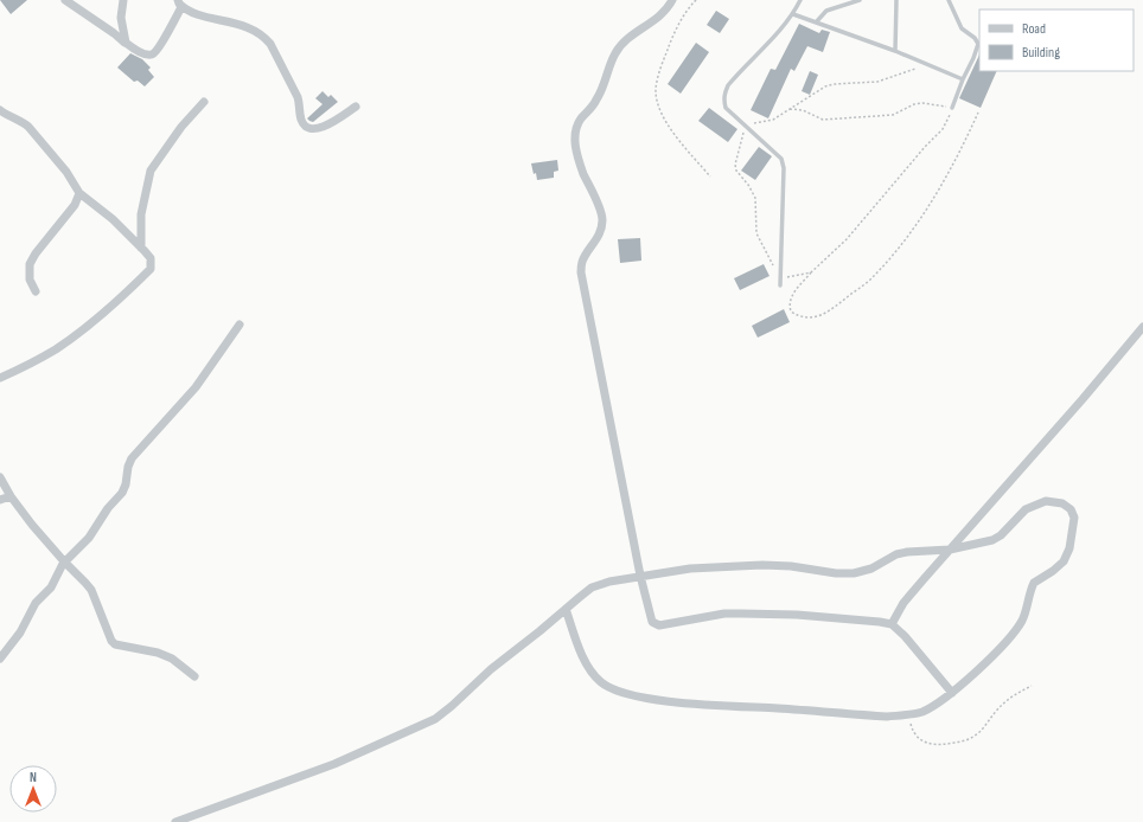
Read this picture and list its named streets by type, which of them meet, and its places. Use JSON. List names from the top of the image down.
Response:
{
  "legend": ["Road", "Building"],
  "north": "top"
}
